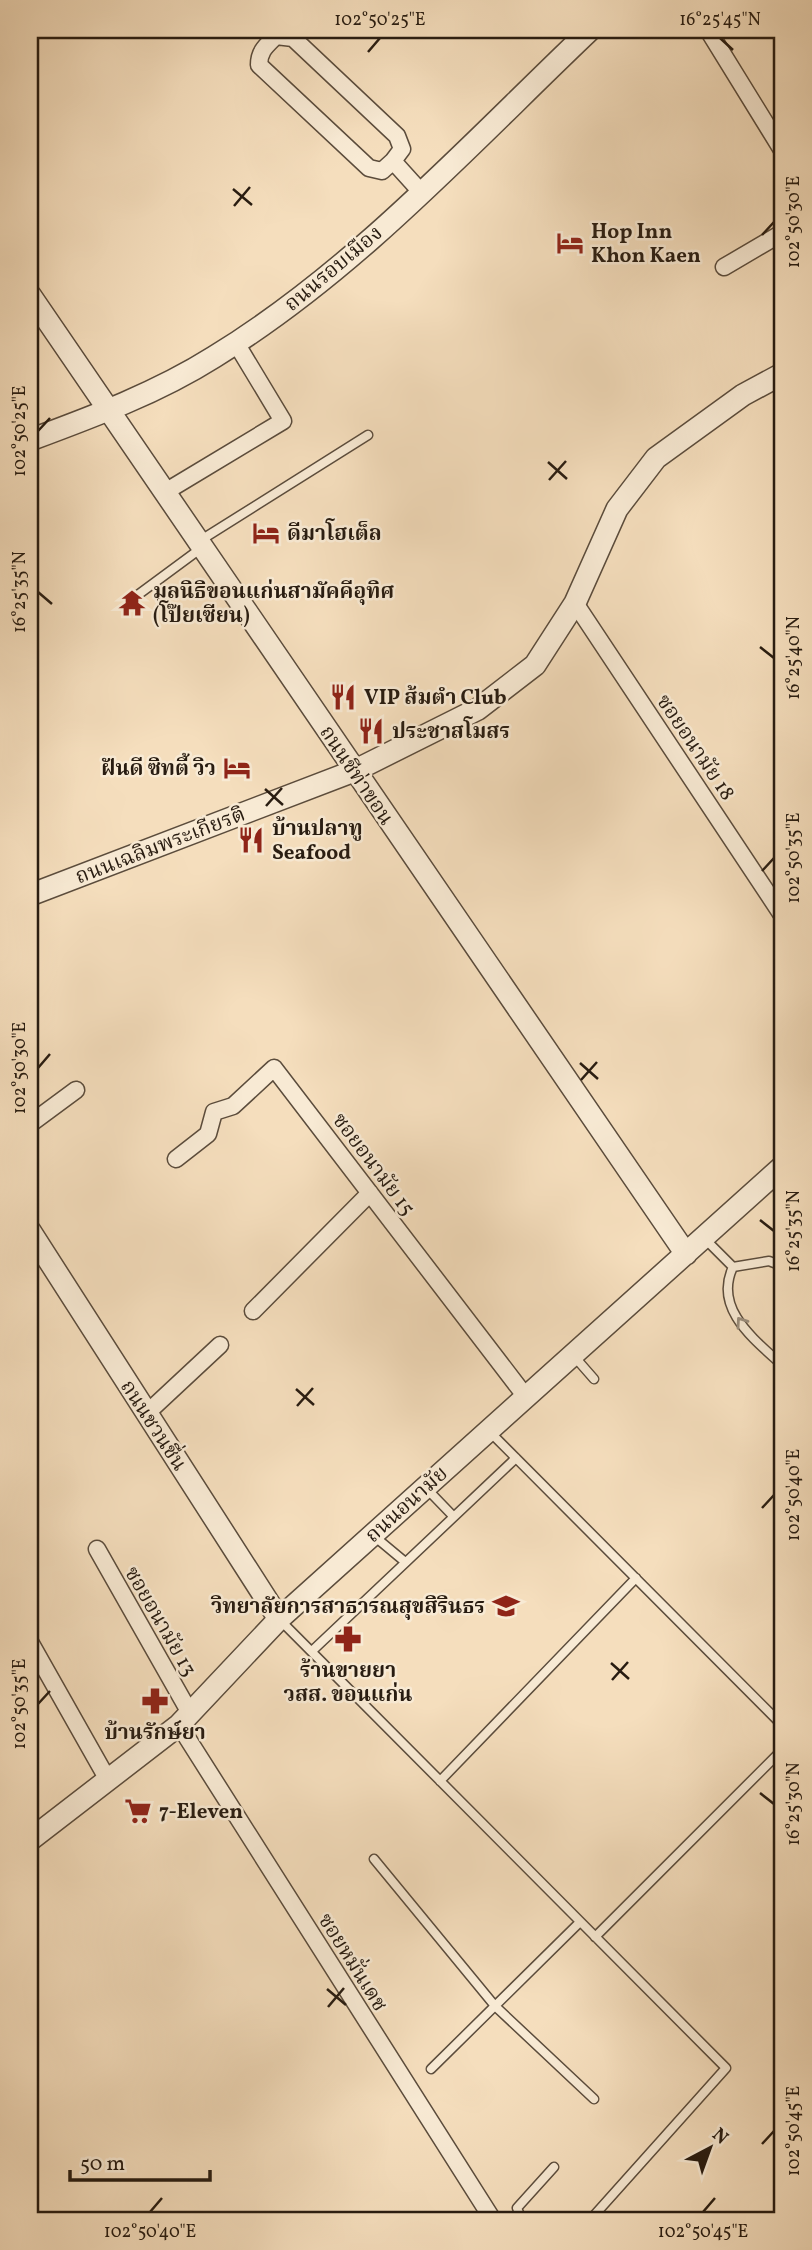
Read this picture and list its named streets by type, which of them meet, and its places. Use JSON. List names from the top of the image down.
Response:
{
  "streets": {
    "street": [
      "ถนนรอบเมือง",
      "ซอยอนามัย 18",
      "ถนนชีท่าขอน",
      "ถนนเฉลิมพระเกียรติ",
      "ซอยอนามัย 15",
      "ถนนชวนชื่น",
      "ถนนอนามัย",
      "ซอยอนามัย 13",
      "ซอยหมั่นเดช"
    ]
  },
  "crossings": [
    ["ถนนรอบเมือง", "ถนนชีท่าขอน"],
    ["ซอยอนามัย 18", "ถนนเฉลิมพระเกียรติ"],
    ["ถนนชีท่าขอน", "ถนนเฉลิมพระเกียรติ"],
    ["ถนนชีท่าขอน", "ถนนอนามัย"],
    ["ซอยอนามัย 15", "ถนนอนามัย"],
    ["ถนนชวนชื่น", "ถนนอนามัย"],
    ["ถนนอนามัย", "ซอยอนามัย 13"],
    ["ถนนอนามัย", "ซอยหมั่นเดช"],
    ["ซอยอนามัย 13", "ซอยหมั่นเดช"]
  ],
  "places": {
    "hotel": ["Hop Inn Khon Kaen", "ดีมาโฮเต็ล", "ฝันดี ซิทตี้ วิว"],
    "temple": ["มูลนิธิขอนแก่นสามัคคีอุทิศ (โป๊ยเซียน)"],
    "restaurant": ["VIP ส้มตำ Club", "ประชาสโมสร", "บ้านปลาทู Seafood"],
    "school or university": ["วิทยาลัยการสาธารณสุขสิรินธร"],
    "pharmacy": ["ร้านขายยา วสส. ขอนแก่น", "บ้านรักษ์ยา"],
    "supermarket": ["7-Eleven"]
  },
  "scale_bar": "50 m",
  "north": "top right",
  "coordinates": [
    "102°50'25\"E",
    "16°25'45\"N",
    "102°50'30\"E",
    "16°25'35\"N",
    "16°25'40\"N",
    "102°50'35\"E",
    "102°50'40\"E",
    "16°25'30\"N",
    "102°50'45\"E"
  ]
}
